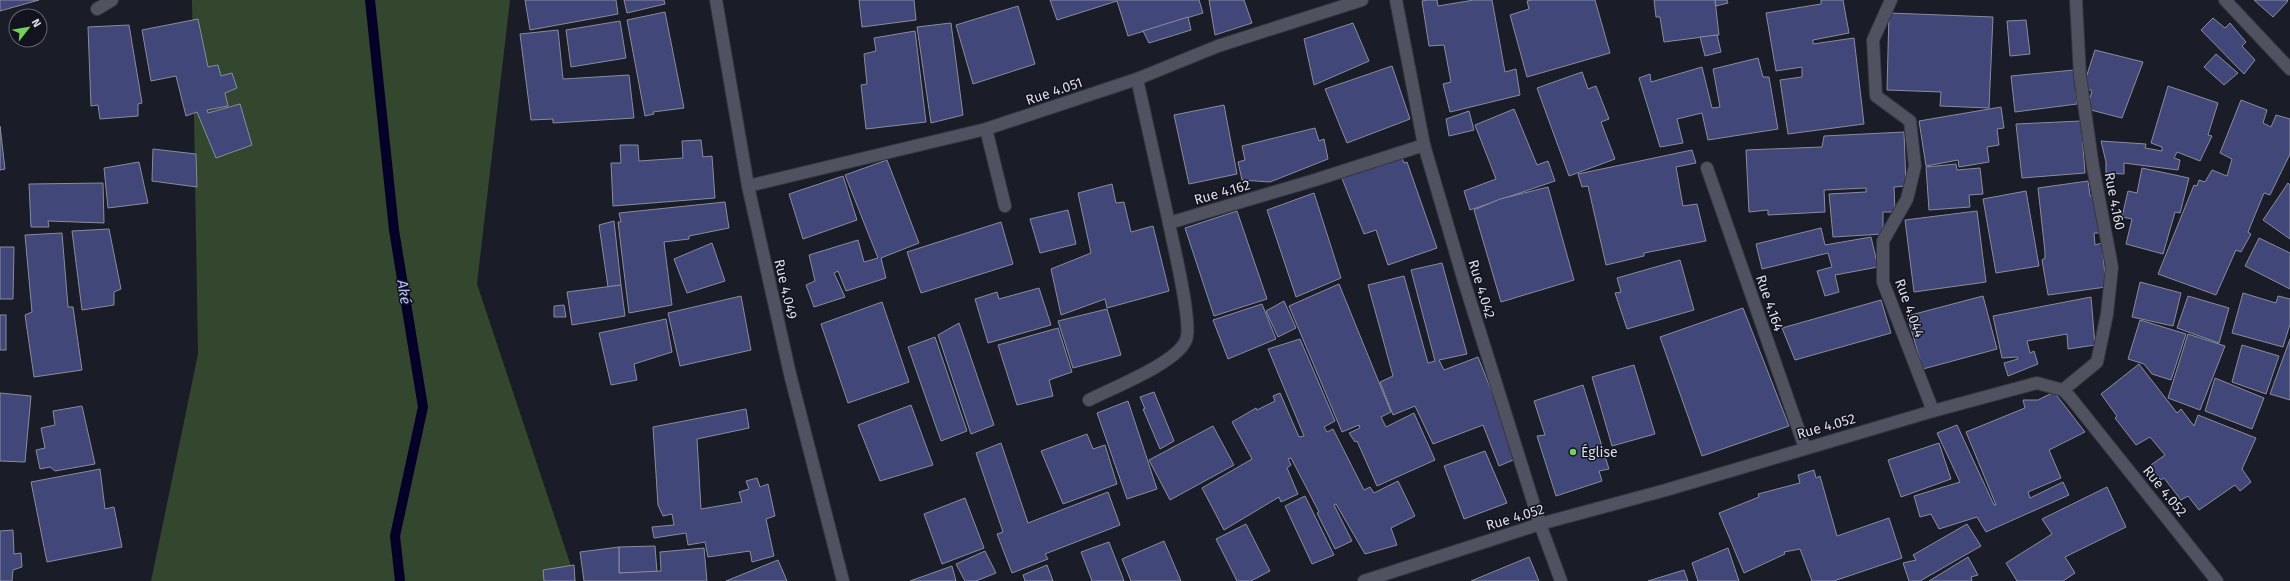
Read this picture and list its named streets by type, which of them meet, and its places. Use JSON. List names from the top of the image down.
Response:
{
  "streets": {
    "street": [
      "Rue 4.051",
      "Rue 4.162",
      "Rue 4.160",
      "Rue 4.049",
      "Rue 4.042",
      "Rue 4.164",
      "Rue 4.044",
      "Rue 4.052"
    ]
  },
  "crossings": [
    ["Rue 4.051", "Rue 4.049"],
    ["Rue 4.162", "Rue 4.042"],
    ["Rue 4.160", "Rue 4.052"],
    ["Rue 4.042", "Rue 4.052"],
    ["Rue 4.164", "Rue 4.052"],
    ["Rue 4.044", "Rue 4.052"]
  ],
  "water": ["Aké"],
  "places": ["Église"],
  "north": "top right"
}
